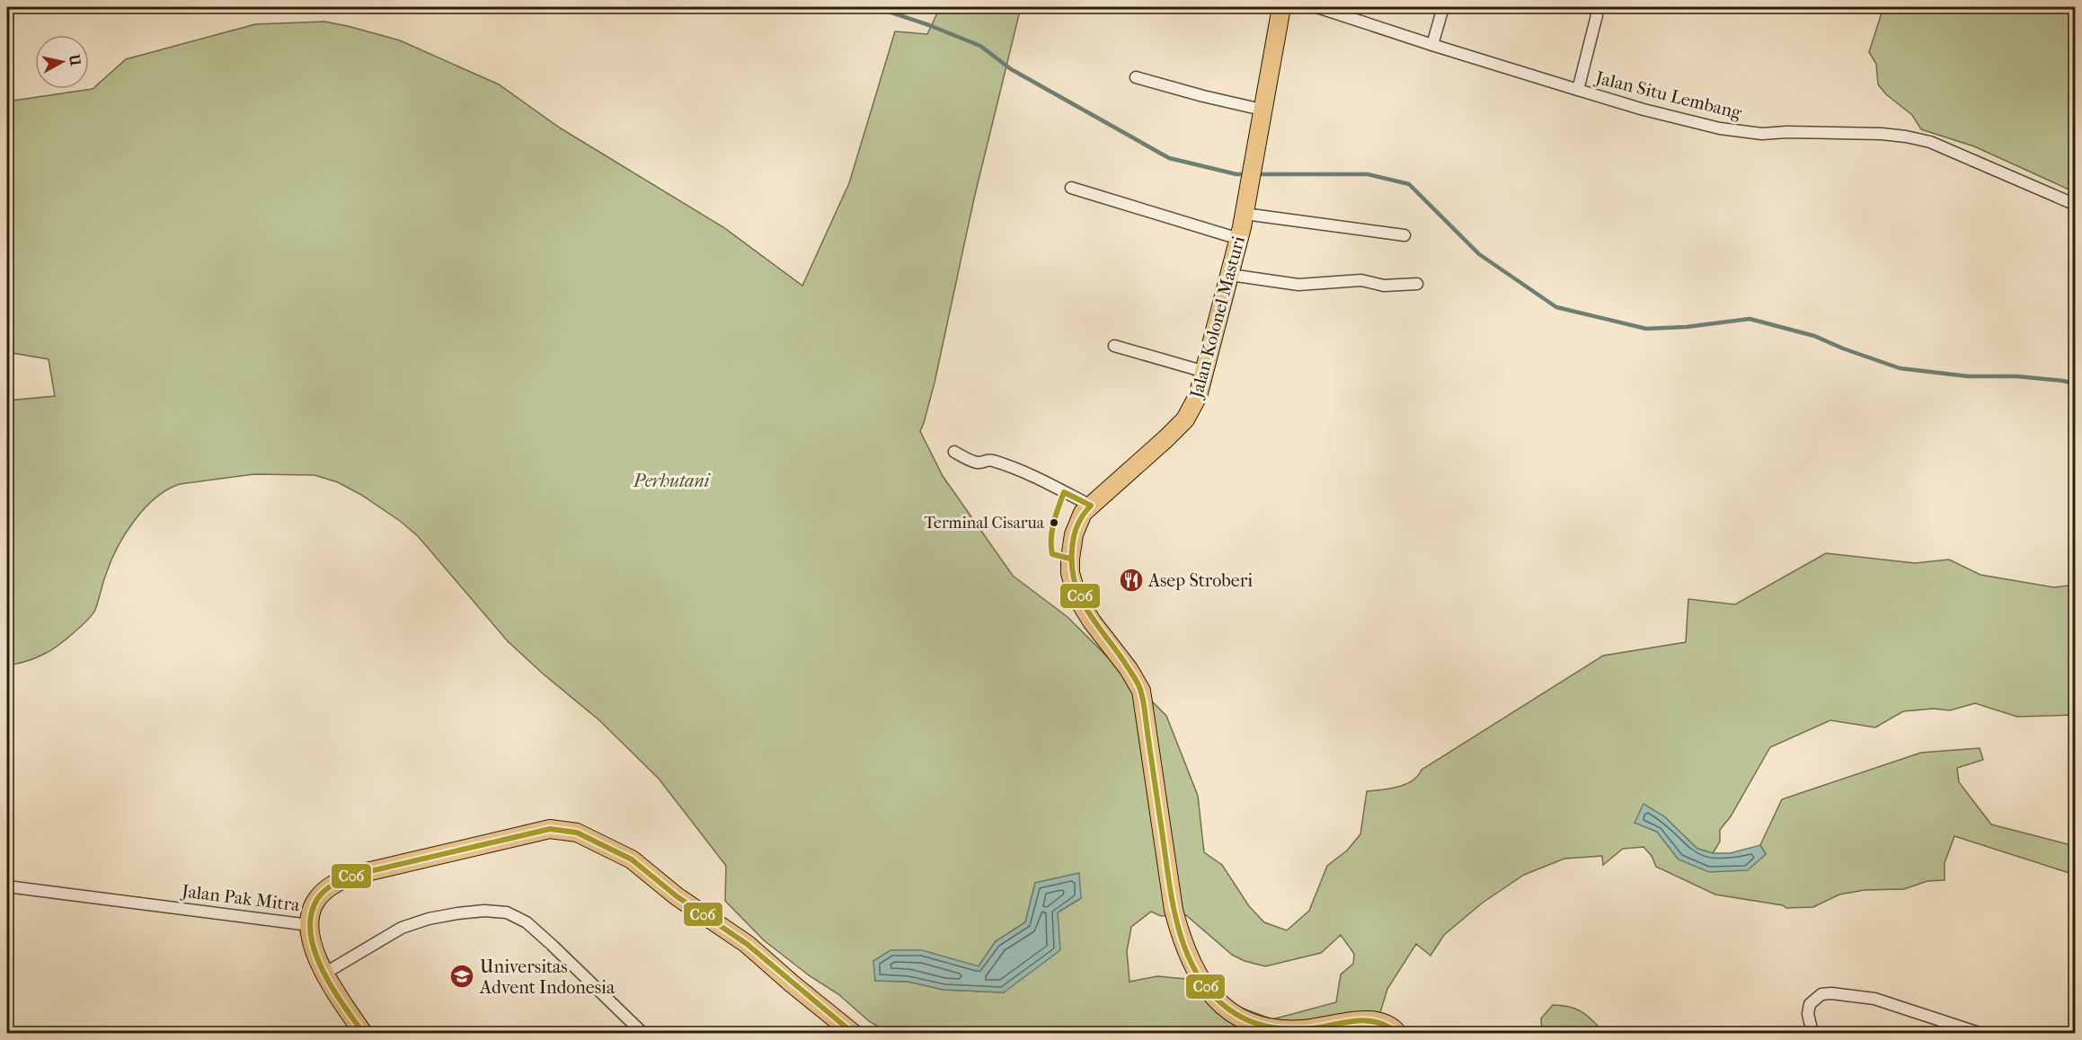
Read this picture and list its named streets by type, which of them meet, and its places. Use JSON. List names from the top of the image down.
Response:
{
  "streets": {
    "main road": ["Jalan Kolonel Masturi"],
    "street": ["Jalan Situ Lembang", "Jalan Pak Mitra"]
  },
  "parks": ["Perhutani"],
  "places": {
    "other": ["Terminal Cisarua"],
    "restaurant": ["Asep Stroberi"],
    "school or university": ["Universitas Advent Indonesia"]
  },
  "lines": ["transit line C06"],
  "north": "right"
}
